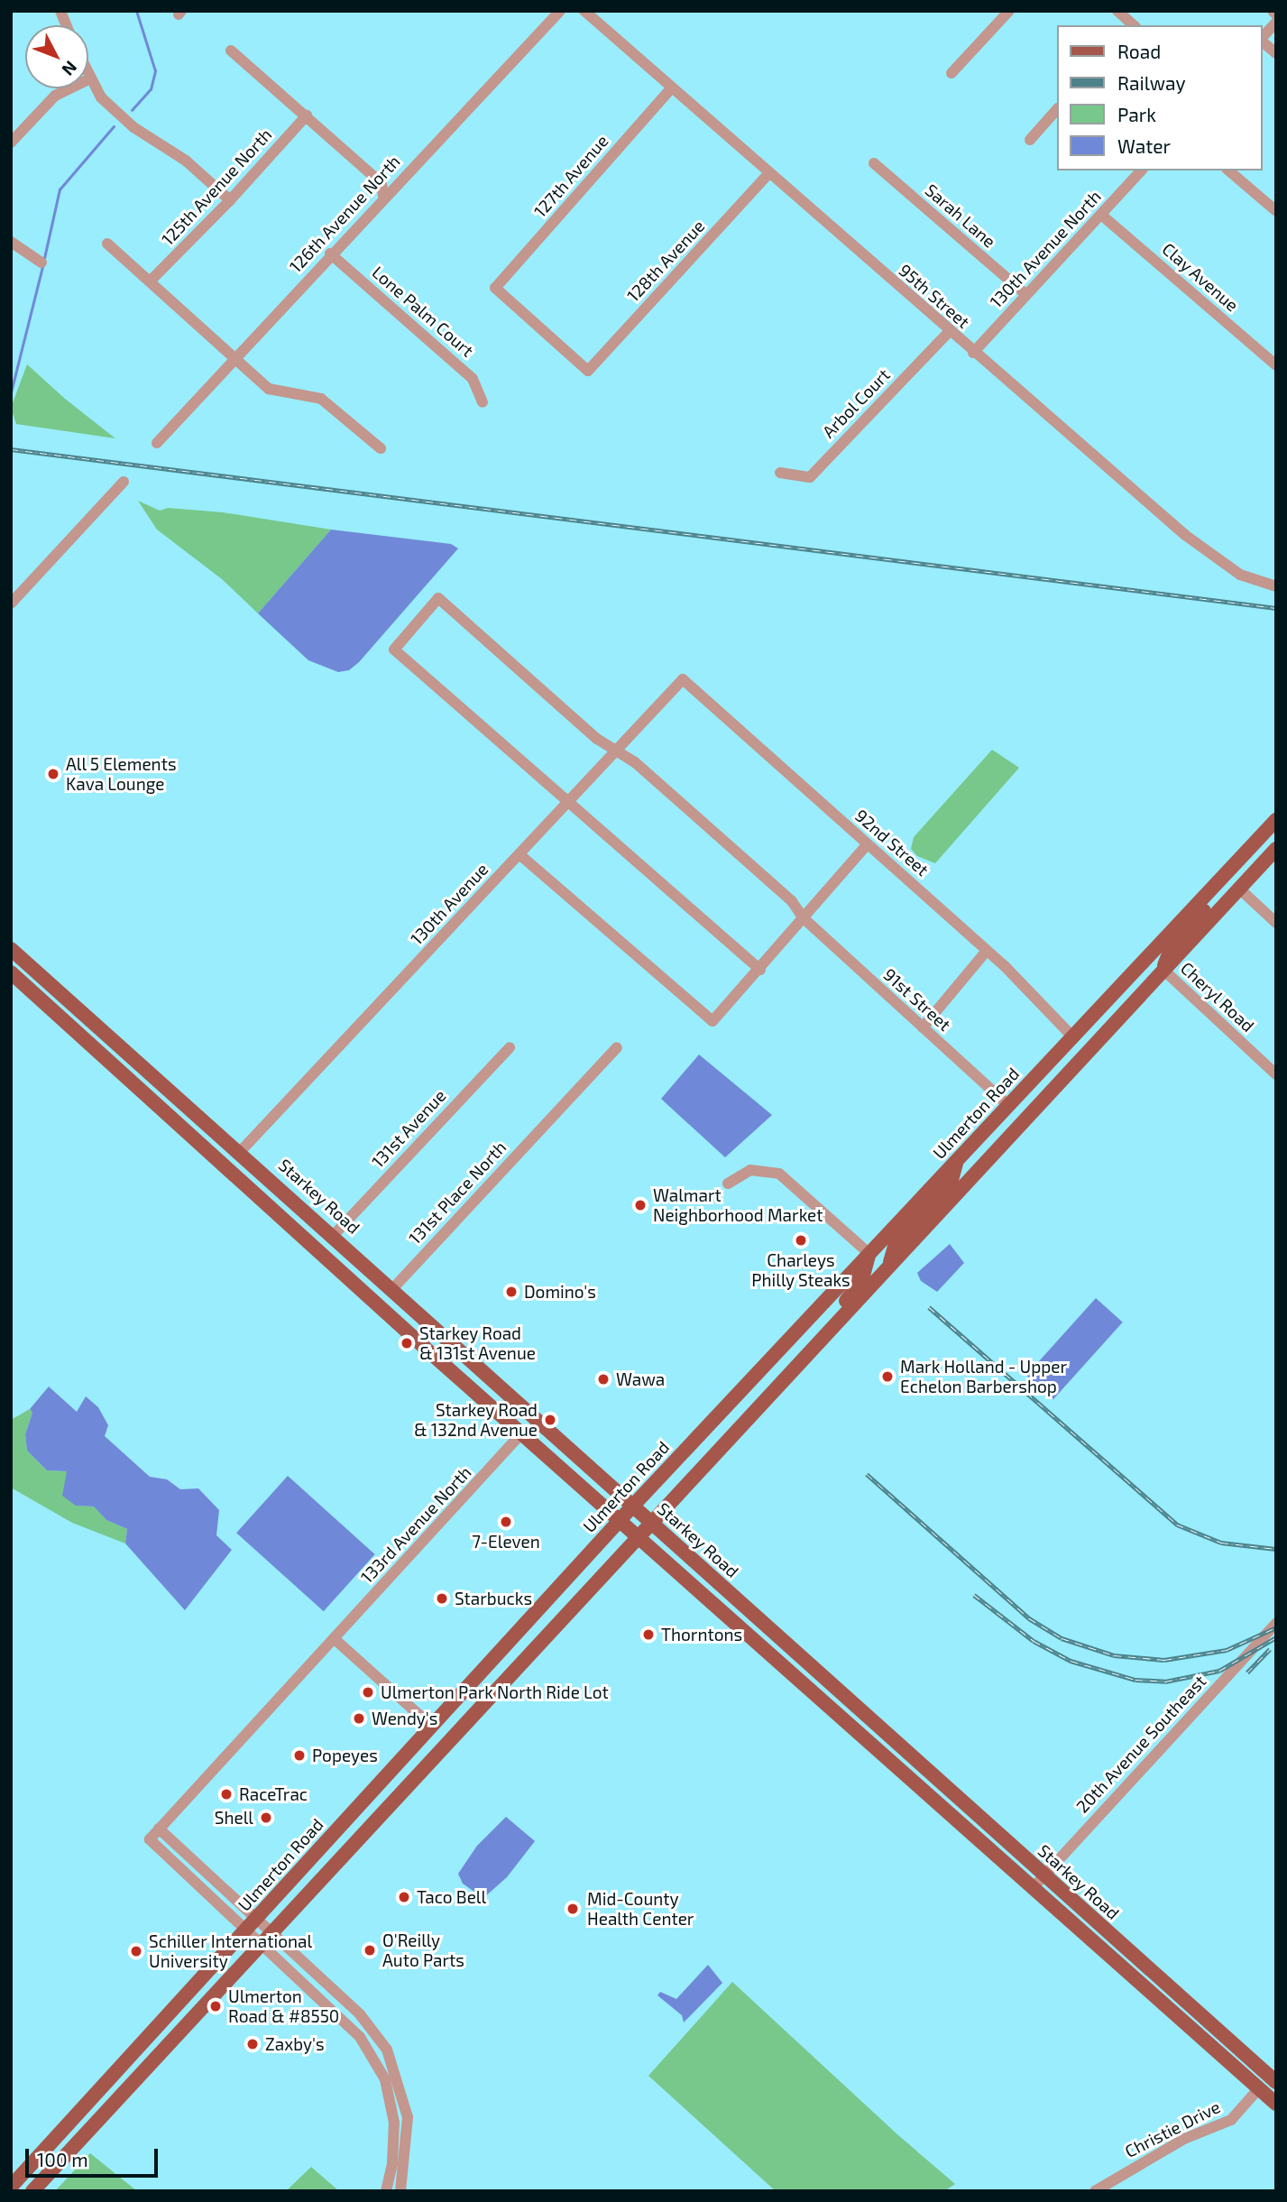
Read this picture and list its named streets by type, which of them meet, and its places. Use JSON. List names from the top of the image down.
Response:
{
  "streets": {
    "main road": ["Ulmerton Road", "Starkey Road"],
    "street": [
      "127th Avenue",
      "125th Avenue North",
      "126th Avenue North",
      "Sarah Lane",
      "130th Avenue North",
      "128th Avenue",
      "Clay Avenue",
      "95th Street",
      "Lone Palm Court",
      "Arbol Court",
      "92nd Street",
      "130th Avenue",
      "Cheryl Road",
      "91st Street",
      "131st Avenue",
      "131st Place North",
      "133rd Avenue North",
      "20th Avenue Southeast",
      "Christie Drive"
    ]
  },
  "crossings": [
    ["127th Avenue", "128th Avenue"],
    ["127th Avenue", "95th Street"],
    ["126th Avenue North", "Lone Palm Court"],
    ["Sarah Lane", "130th Avenue North"],
    ["130th Avenue North", "Clay Avenue"],
    ["130th Avenue North", "95th Street"],
    ["128th Avenue", "95th Street"],
    ["95th Street", "Arbol Court"],
    ["92nd Street", "130th Avenue"],
    ["92nd Street", "Ulmerton Road"],
    ["130th Avenue", "91st Street"],
    ["130th Avenue", "Starkey Road"],
    ["91st Street", "Ulmerton Road"],
    ["Ulmerton Road", "Starkey Road"],
    ["Ulmerton Road", "133rd Avenue North"],
    ["131st Avenue", "Starkey Road"],
    ["131st Place North", "Starkey Road"],
    ["Starkey Road", "133rd Avenue North"],
    ["Starkey Road", "20th Avenue Southeast"],
    ["Starkey Road", "Christie Drive"]
  ],
  "places": [
    "All 5 Elements Kava Lounge",
    "Walmart Neighborhood Market",
    "Charleys Philly Steaks",
    "Domino's",
    "Starkey Road & 131st Avenue",
    "Mark Holland - Upper Echelon Barbershop",
    "Wawa",
    "Starkey Road & 132nd Avenue",
    "7-Eleven",
    "Starbucks",
    "Thorntons",
    "Ulmerton Park North Ride Lot",
    "Wendy's",
    "Popeyes",
    "RaceTrac",
    "Shell",
    "Taco Bell",
    "Mid-County Health Center",
    "O'Reilly Auto Parts",
    "Schiller International University",
    "Ulmerton Road & #8550",
    "Zaxby's"
  ],
  "legend": [
    "Road",
    "Railway",
    "Park",
    "Water"
  ],
  "scale_bar": "100 m",
  "north": "bottom right"
}
